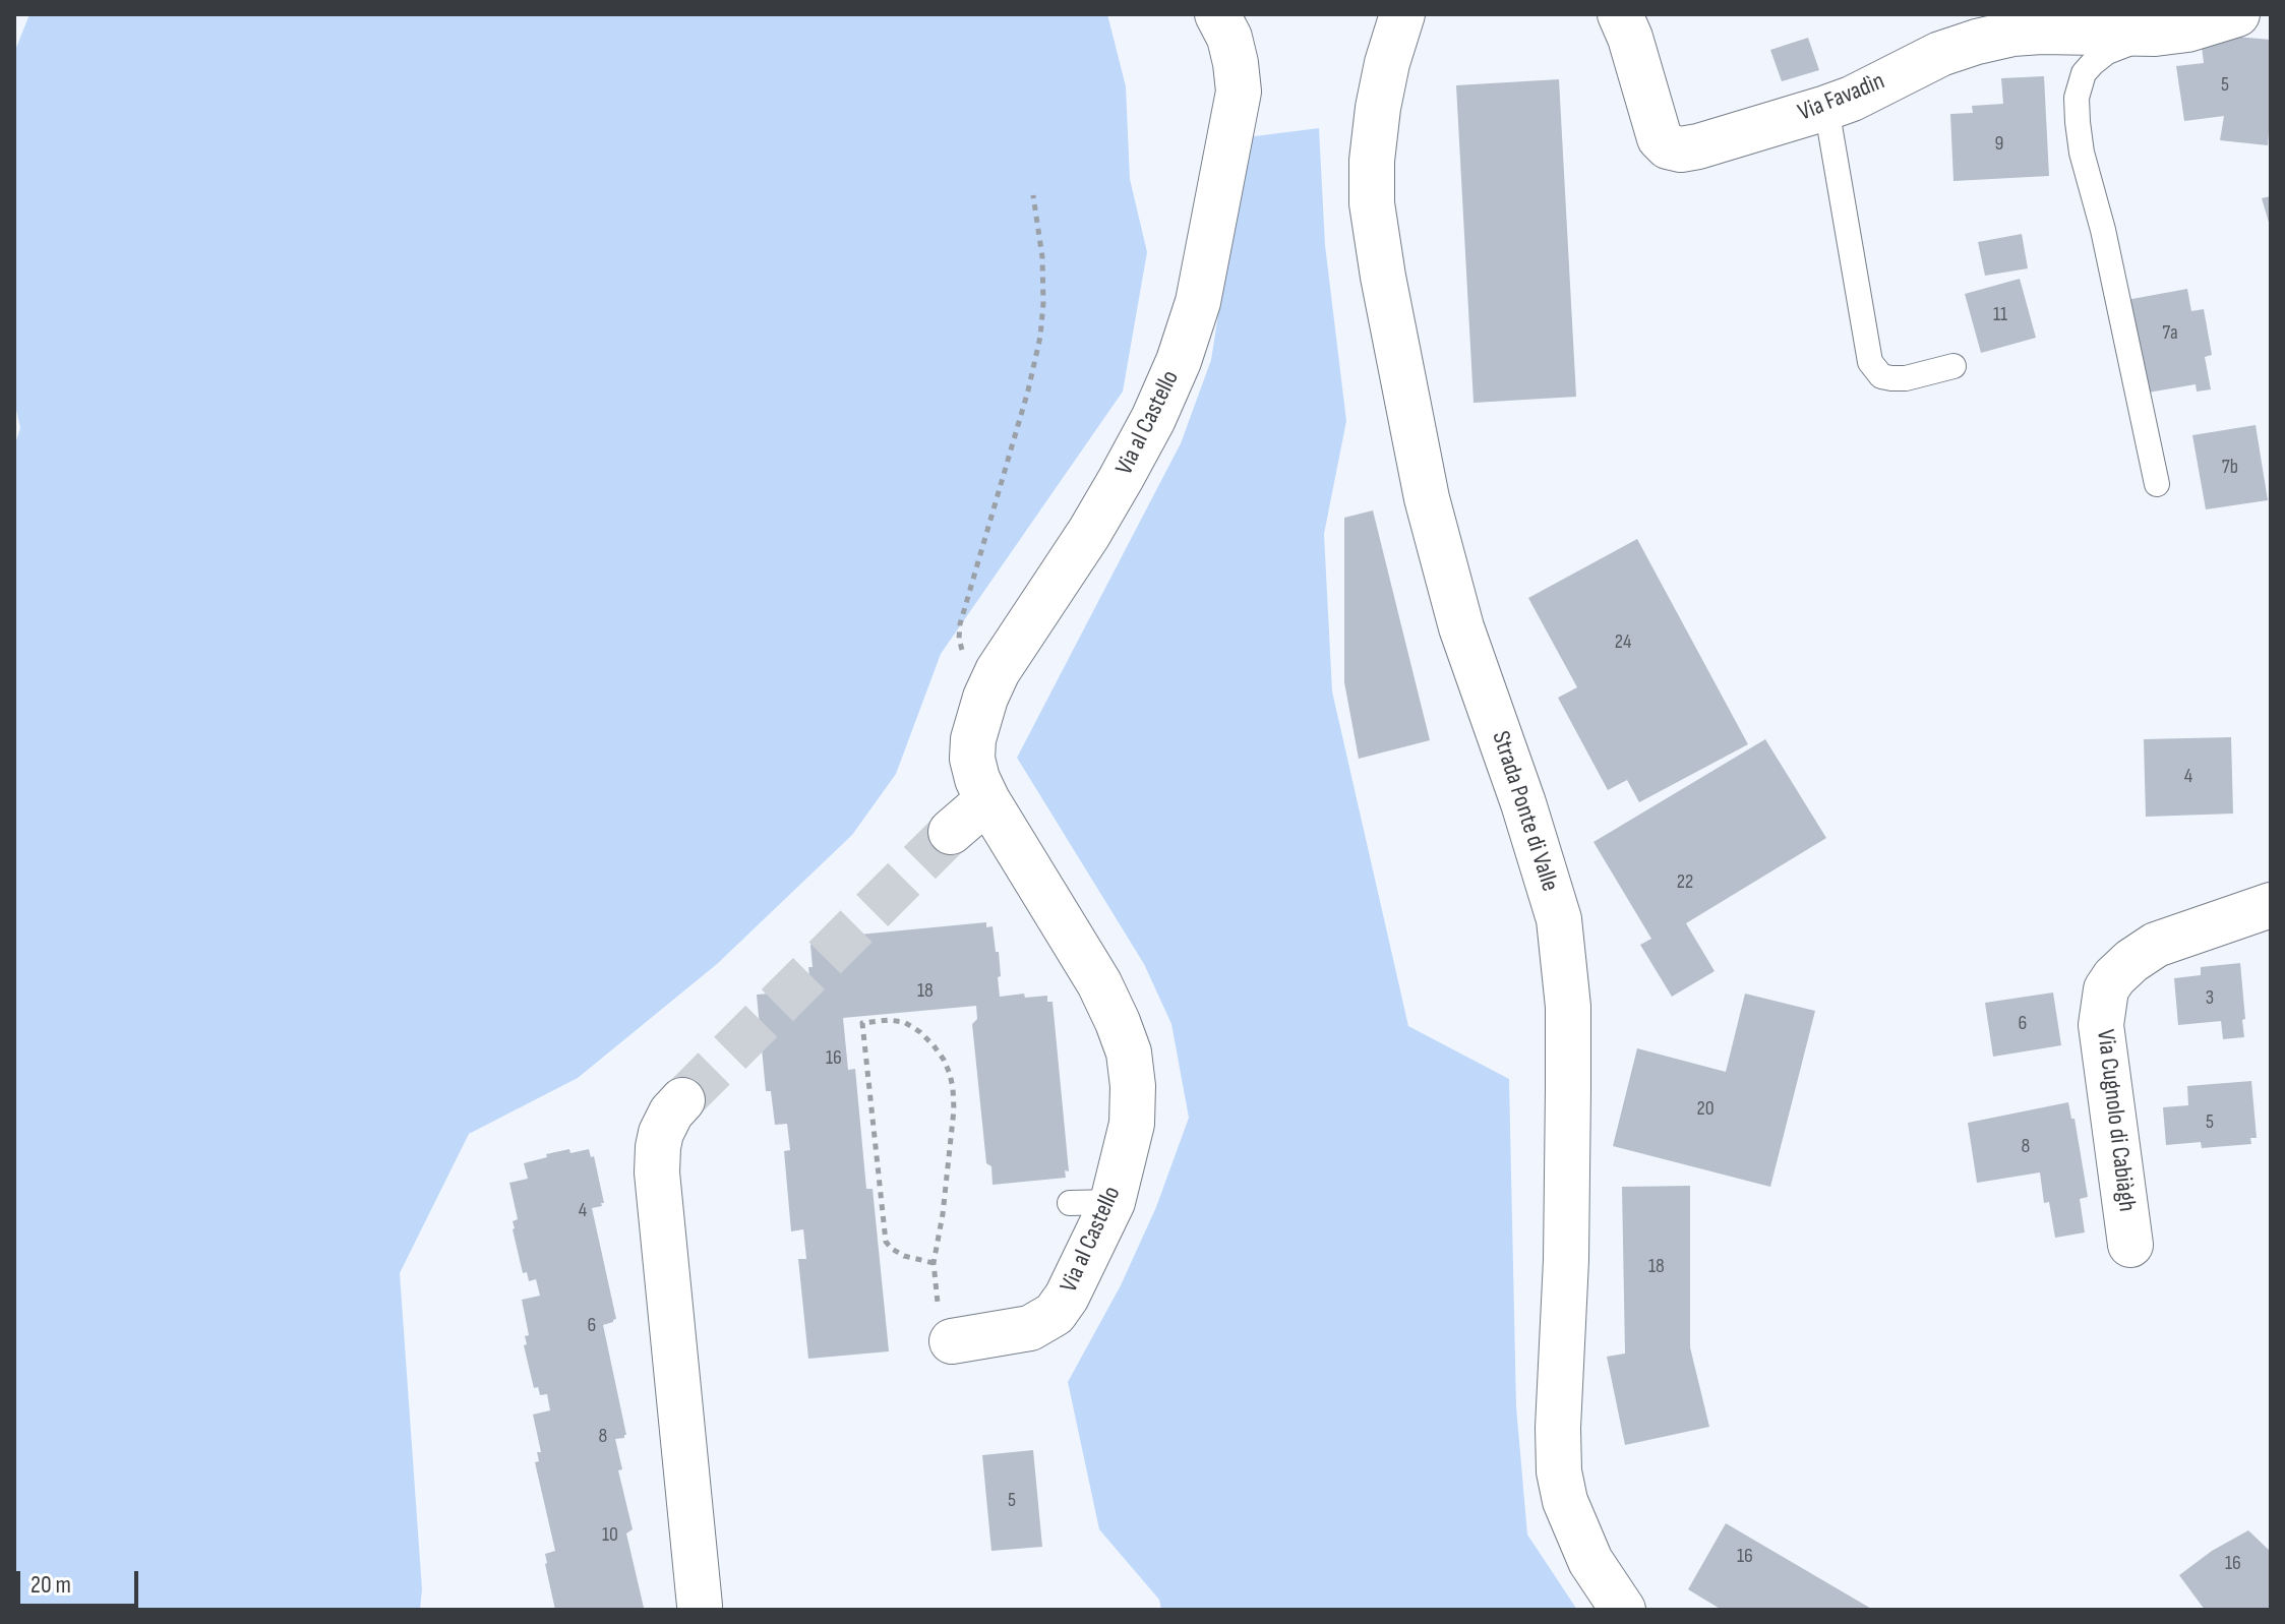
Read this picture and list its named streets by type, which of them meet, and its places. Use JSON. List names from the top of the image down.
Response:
{
  "streets": {
    "street": [
      "Via Favadìn",
      "Via al Castello",
      "Strada Ponte di Valle",
      "Via Cugnolo di Cabiàgh"
    ]
  },
  "house_numbers": [
    "5",
    "9",
    "11",
    "7a",
    "7b",
    "24",
    "4",
    "22",
    "18",
    "3",
    "6",
    "16",
    "20",
    "5",
    "8",
    "4",
    "18",
    "6",
    "8",
    "5",
    "10",
    "16",
    "16"
  ],
  "scale_bar": "20 m"
}
